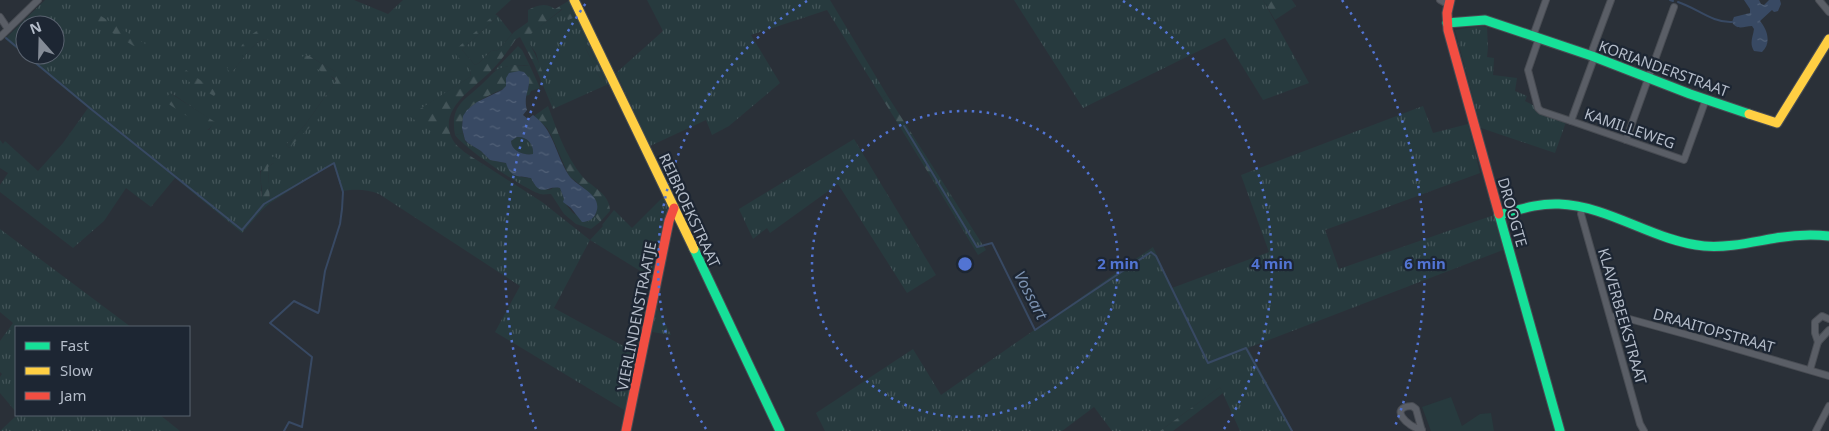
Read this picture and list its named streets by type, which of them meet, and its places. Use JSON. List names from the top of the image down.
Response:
{
  "streets": {
    "street": [
      "KORIANDERSTRAAT",
      "KAMILLEWEG",
      "REIBROEKSTRAAT",
      "DROOGTE",
      "VIERLINDENSTRAATJE",
      "KLAVERBEEKSTRAAT",
      "DRAAITOPSTRAAT"
    ]
  },
  "crossings": [
    ["KORIANDERSTRAAT", "KAMILLEWEG"],
    ["KORIANDERSTRAAT", "DROOGTE"],
    ["REIBROEKSTRAAT", "VIERLINDENSTRAATJE"],
    ["KLAVERBEEKSTRAAT", "DRAAITOPSTRAAT"]
  ],
  "water": ["Vossart"],
  "legend": ["Fast", "Slow", "Jam"],
  "north": "top",
  "rings": ["2 min", "4 min", "6 min"]
}
